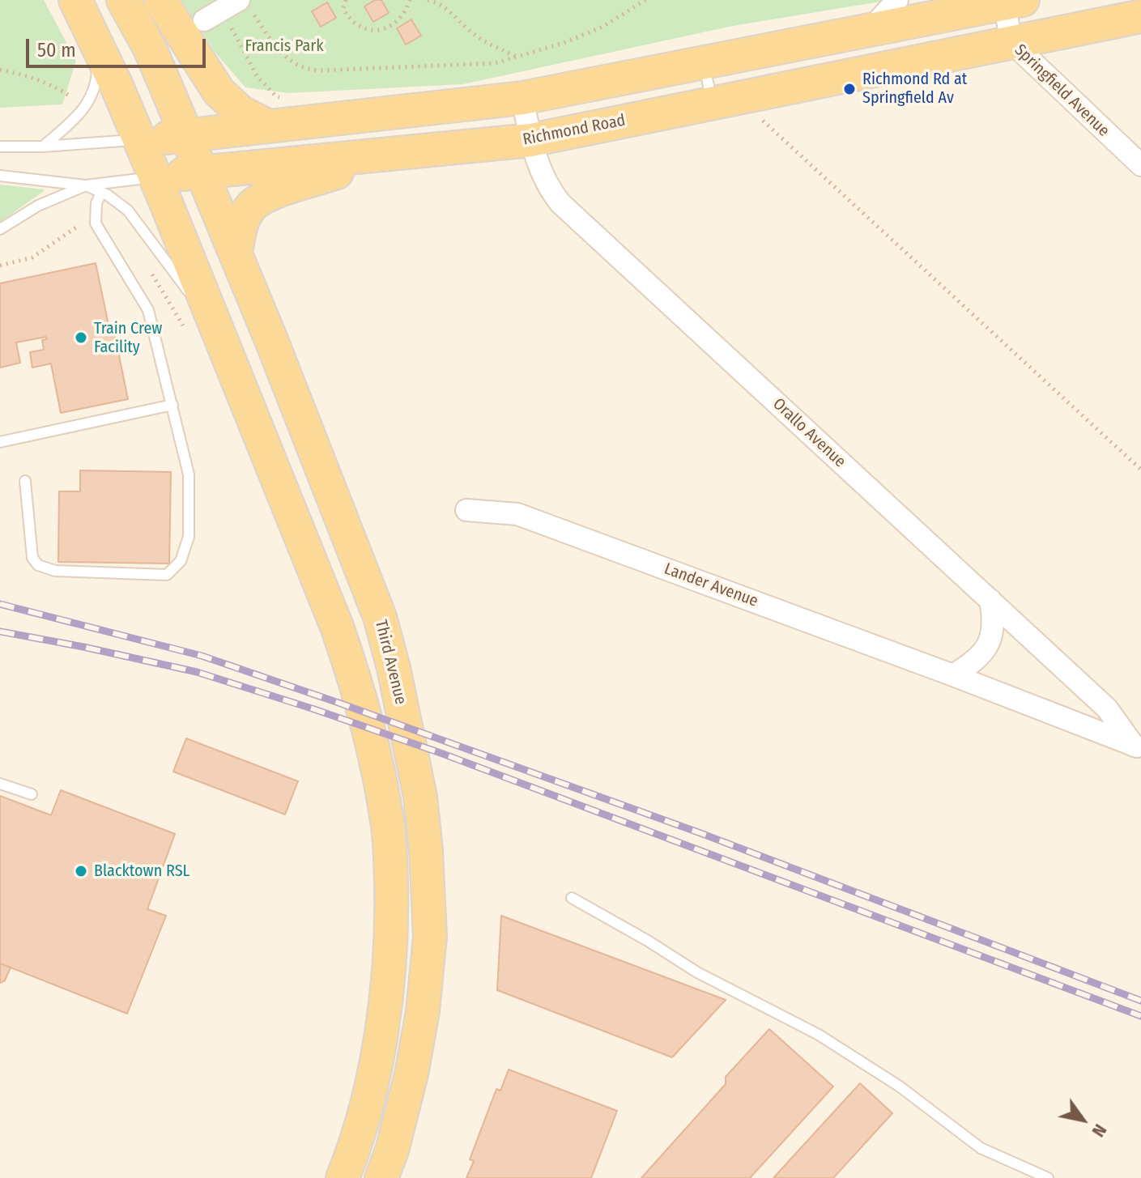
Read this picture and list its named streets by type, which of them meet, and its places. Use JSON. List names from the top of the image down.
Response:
{
  "streets": {
    "main road": ["Richmond Road", "Third Avenue"],
    "street": ["Springfield Avenue", "Orallo Avenue", "Lander Avenue"]
  },
  "crossings": [
    ["Springfield Avenue", "Richmond Road"],
    ["Richmond Road", "Orallo Avenue"],
    ["Richmond Road", "Third Avenue"],
    ["Orallo Avenue", "Lander Avenue"]
  ],
  "parks": ["Francis Park"],
  "places": ["Richmond Rd at Springfield Av", "Train Crew Facility", "Blacktown RSL"],
  "scale_bar": "50 m",
  "north": "bottom right"
}
